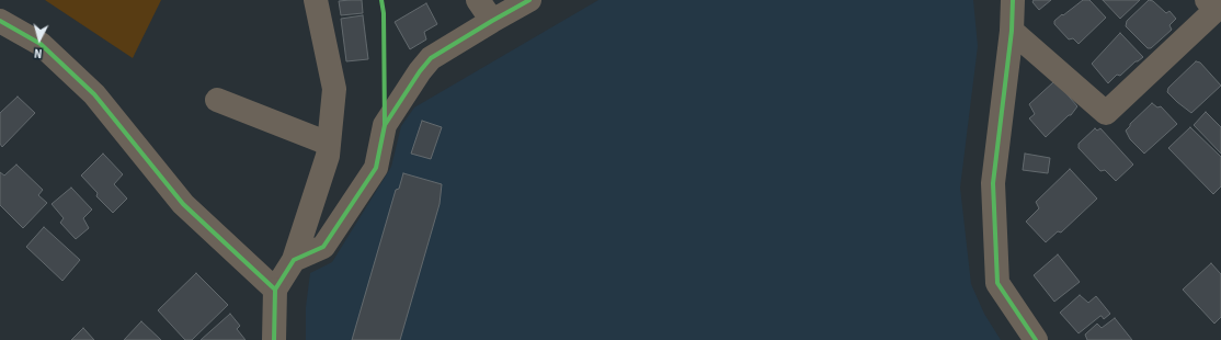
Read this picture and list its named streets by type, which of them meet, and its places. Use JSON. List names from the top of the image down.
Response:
{
  "north": "bottom"
}
